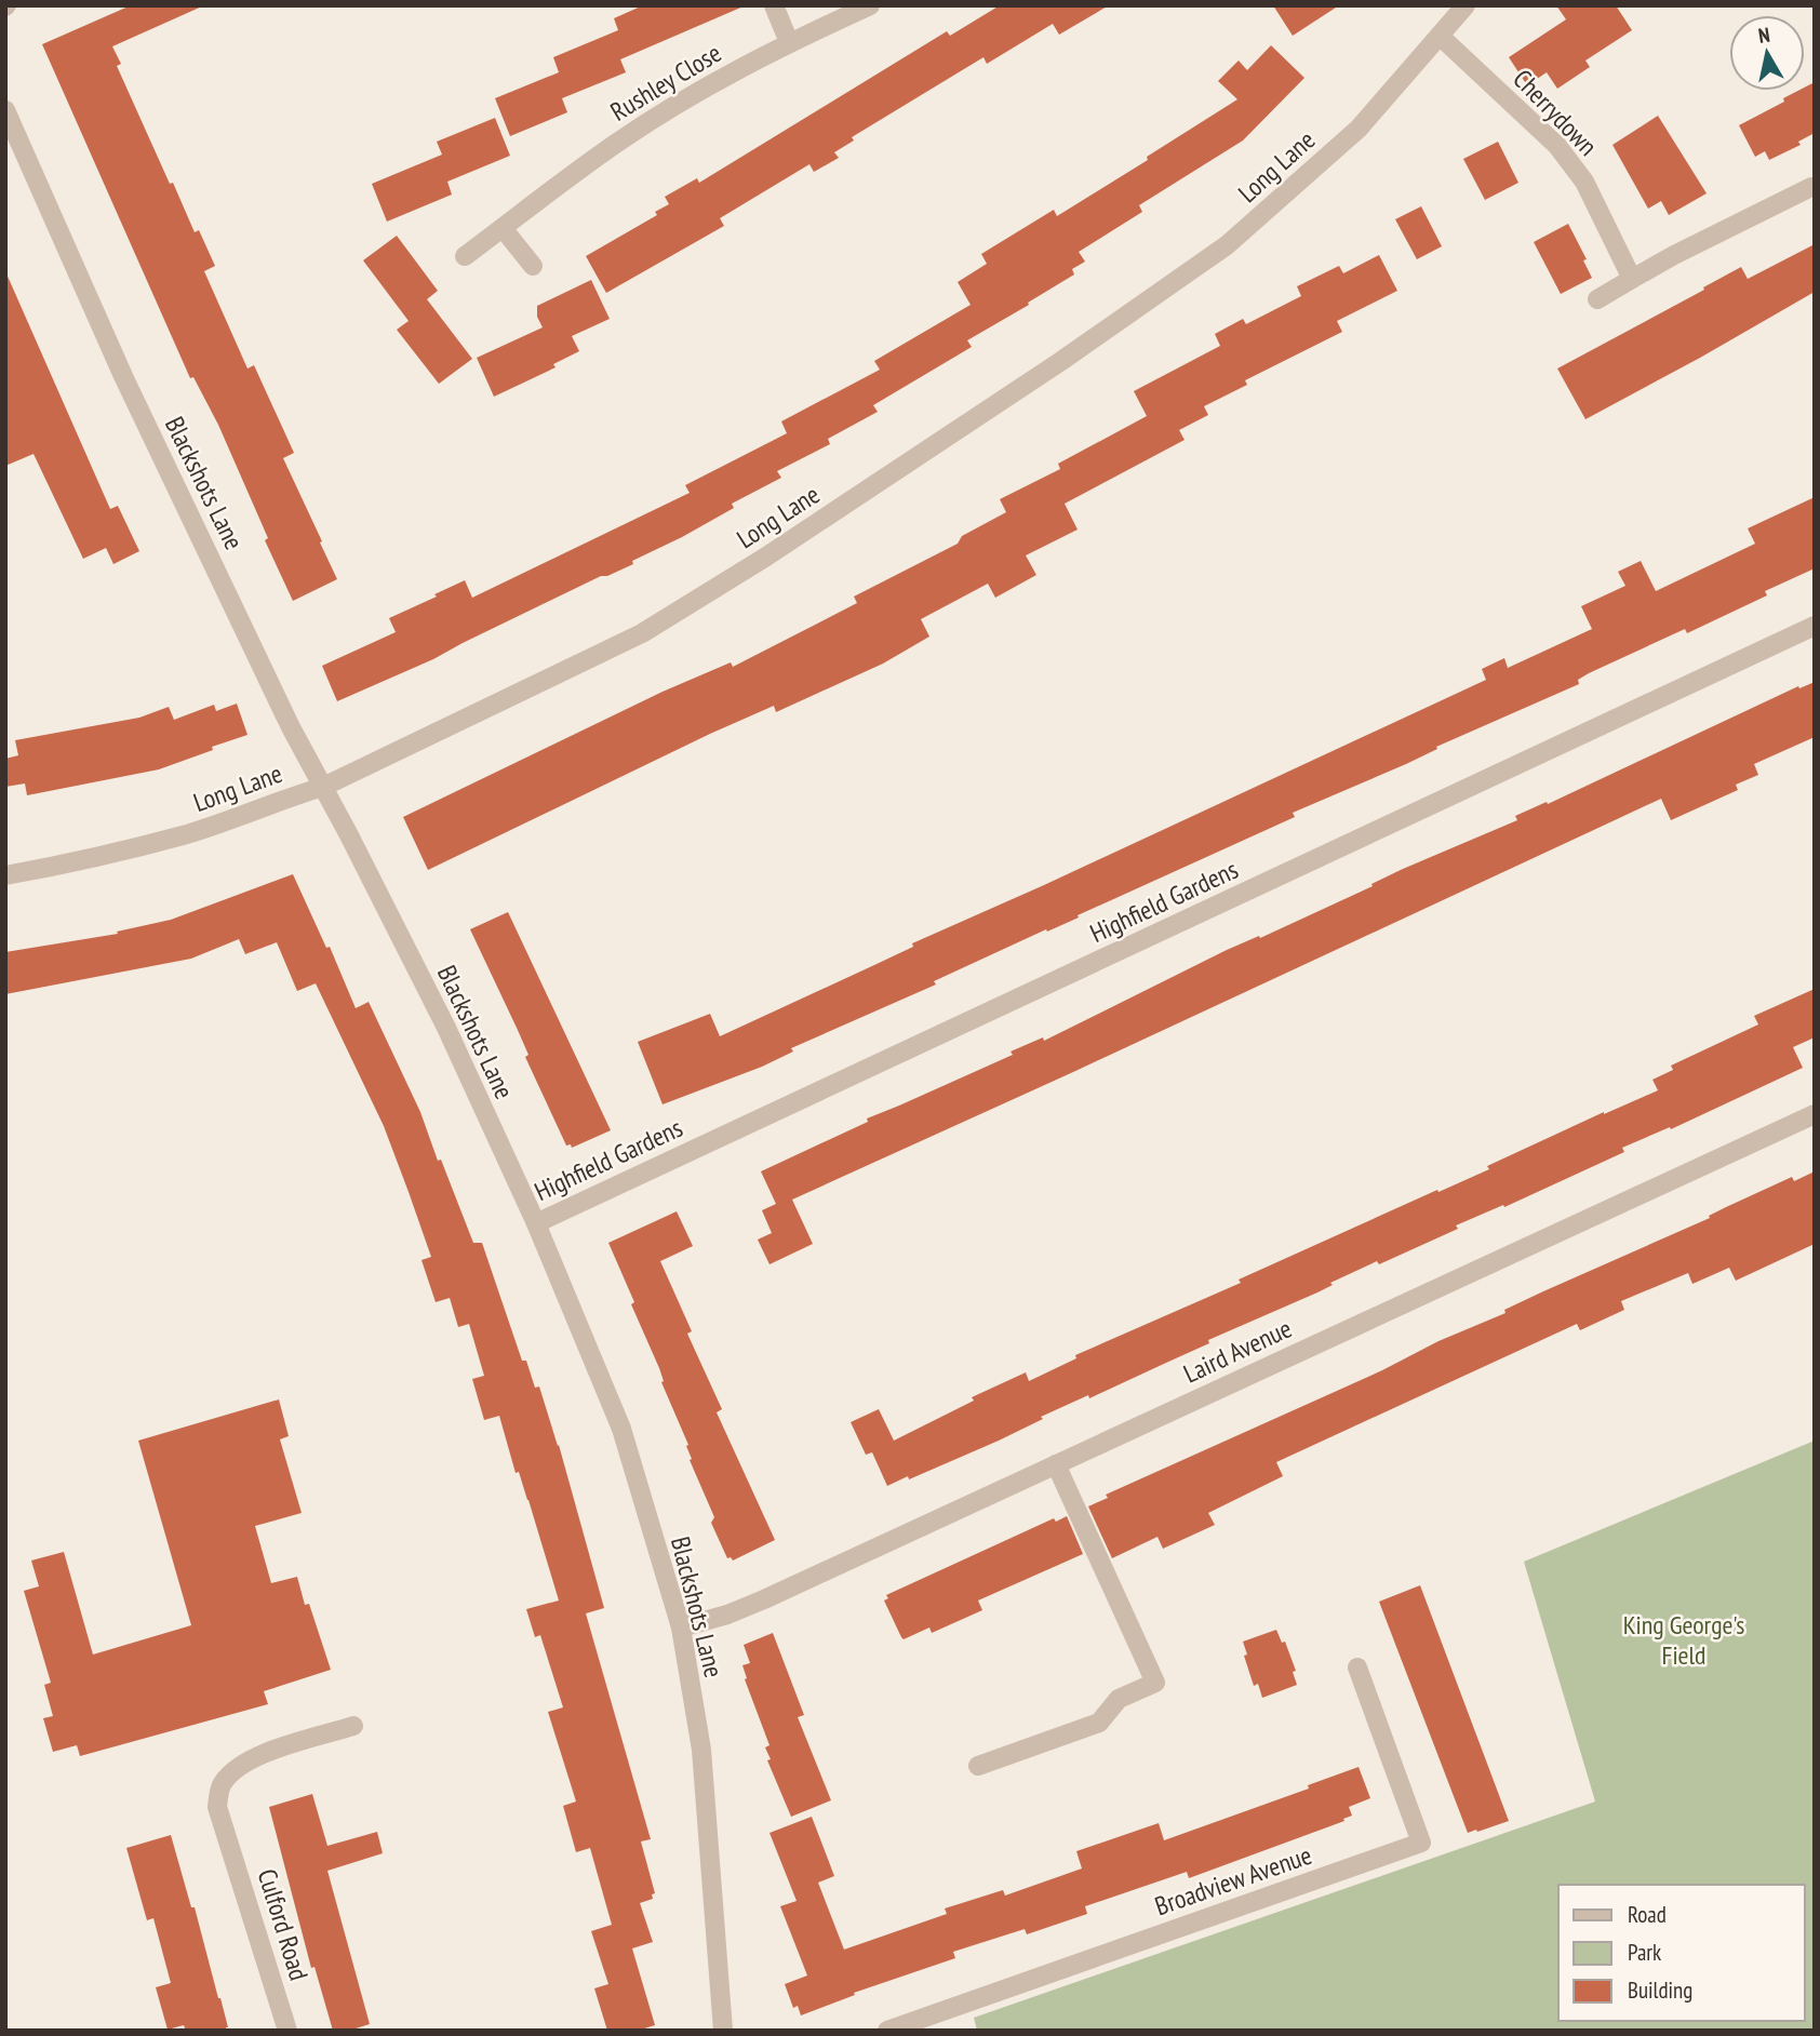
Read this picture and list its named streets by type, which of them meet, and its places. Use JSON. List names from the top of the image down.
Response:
{
  "streets": {
    "street": [
      "Rushley Close",
      "Cherrydown",
      "Long Lane",
      "Blackshots Lane",
      "Highfield Gardens",
      "Laird Avenue",
      "Broadview Avenue",
      "Culford Road"
    ]
  },
  "crossings": [
    ["Cherrydown", "Long Lane"],
    ["Long Lane", "Blackshots Lane"],
    ["Blackshots Lane", "Highfield Gardens"],
    ["Blackshots Lane", "Laird Avenue"]
  ],
  "parks": ["King George's Field"],
  "legend": ["Road", "Park", "Building"],
  "north": "top"
}
